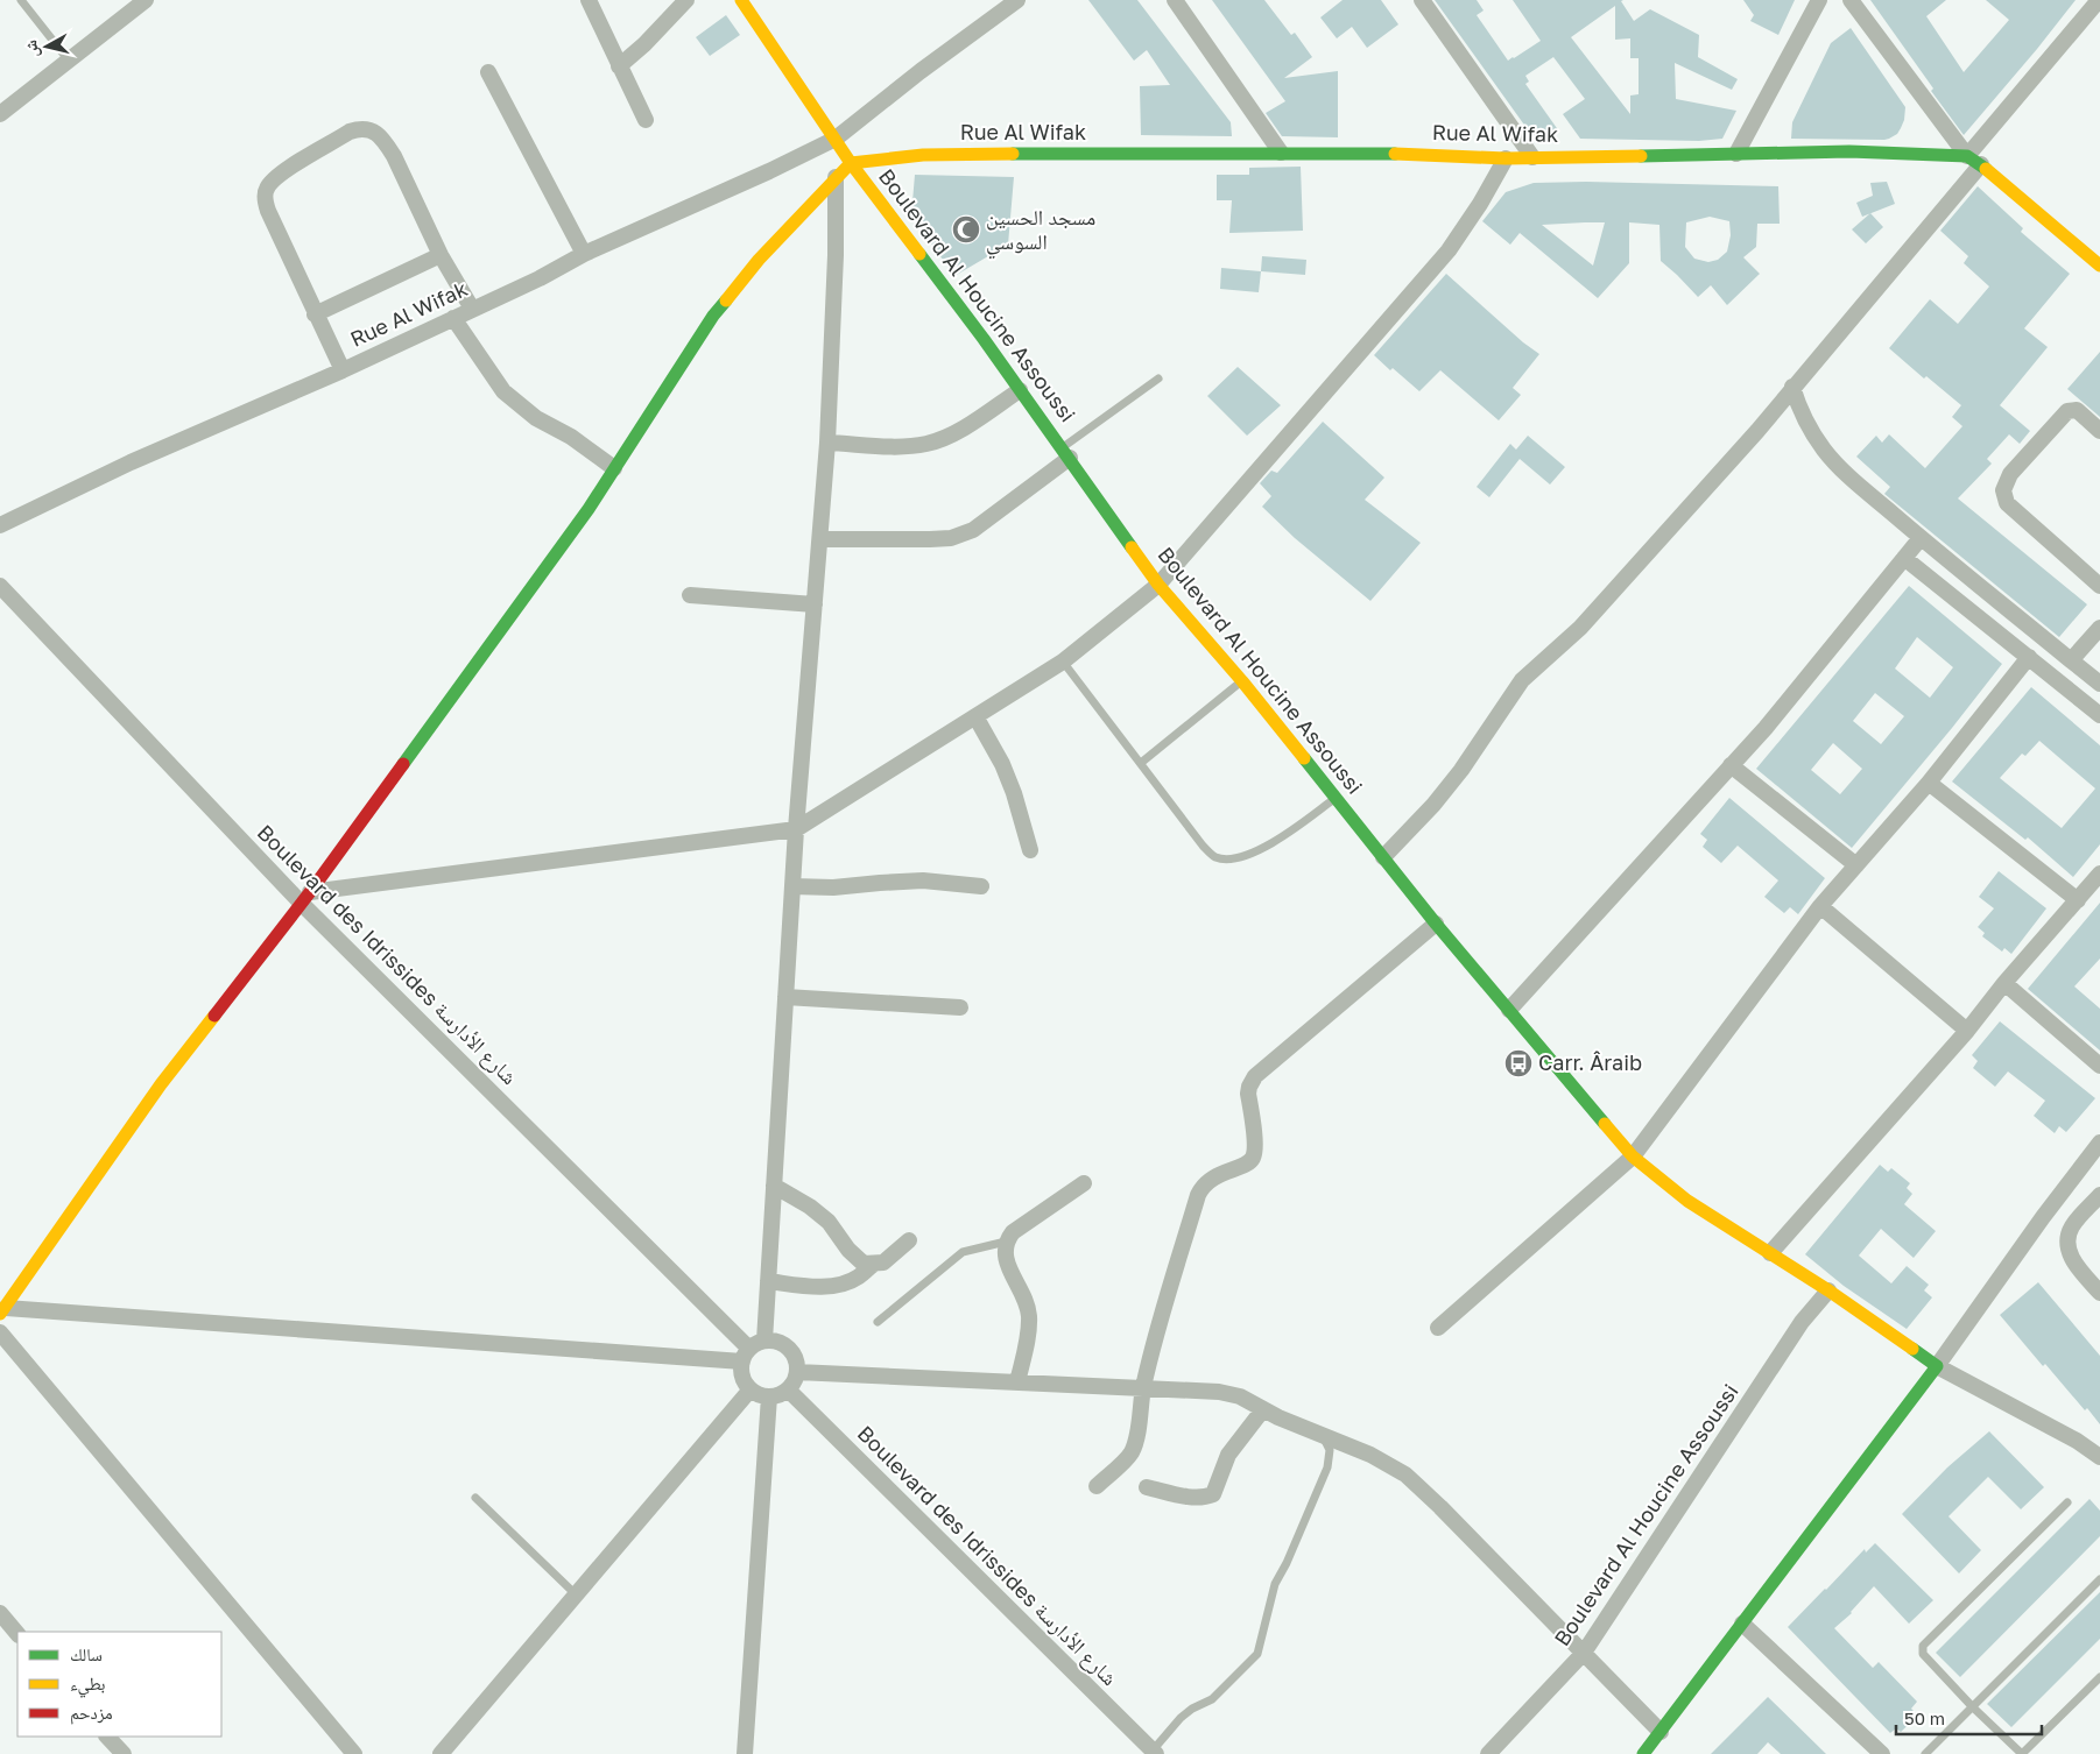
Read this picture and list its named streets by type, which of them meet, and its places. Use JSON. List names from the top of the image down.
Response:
{
  "streets": {
    "street": ["Rue Al Wifak", "Boulevard Al Houcine Assoussi", "Boulevard des Idrissides شارع الأدارسة"]
  },
  "crossings": [
    ["Rue Al Wifak", "Boulevard Al Houcine Assoussi"]
  ],
  "places": {
    "mosque": ["مسجد الحسين السوسي"],
    "bus stop": ["Carr. Âraib"]
  },
  "legend": ["سالك", "بطيء", "مزدحم"],
  "scale_bar": "50 m",
  "north": "left"
}
